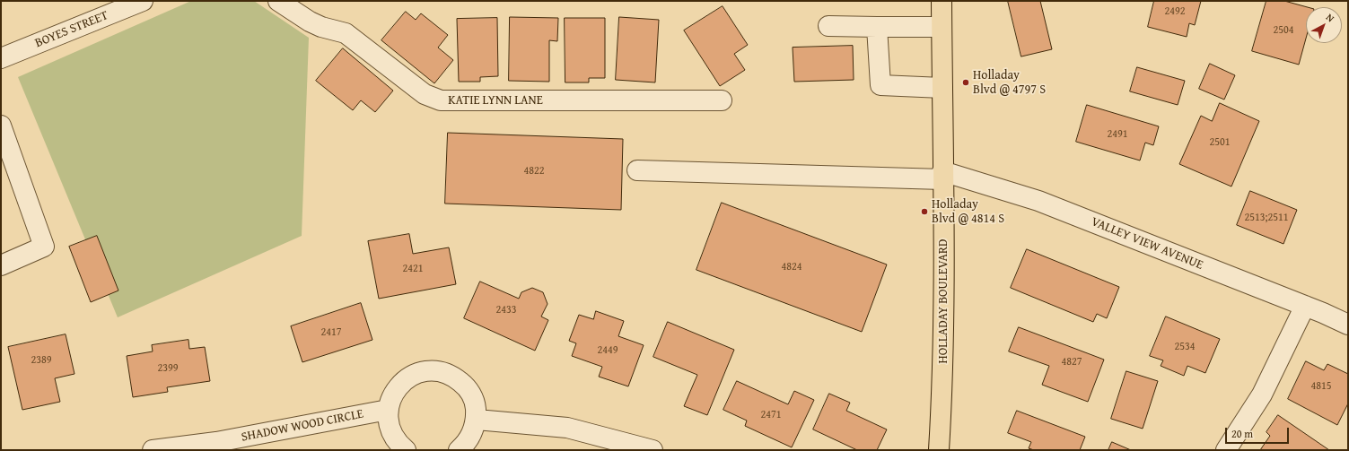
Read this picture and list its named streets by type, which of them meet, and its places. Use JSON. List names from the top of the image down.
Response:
{
  "streets": {
    "main road": ["HOLLADAY BOULEVARD"],
    "street": [
      "BOYES STREET",
      "KATIE LYNN LANE",
      "VALLEY VIEW AVENUE",
      "SHADOW WOOD CIRCLE"
    ]
  },
  "crossings": [
    ["VALLEY VIEW AVENUE", "HOLLADAY BOULEVARD"]
  ],
  "places": ["Holladay Blvd @ 4797 S", "Holladay Blvd @ 4814 S"],
  "house_numbers": [
    "2492",
    "2504",
    "2491",
    "2501",
    "4822",
    "2513;2511",
    "4824",
    "2421",
    "2433",
    "2417",
    "2534",
    "2449",
    "2389",
    "4827",
    "2399",
    "4815",
    "2471"
  ],
  "scale_bar": "20 m",
  "north": "top right"
}
